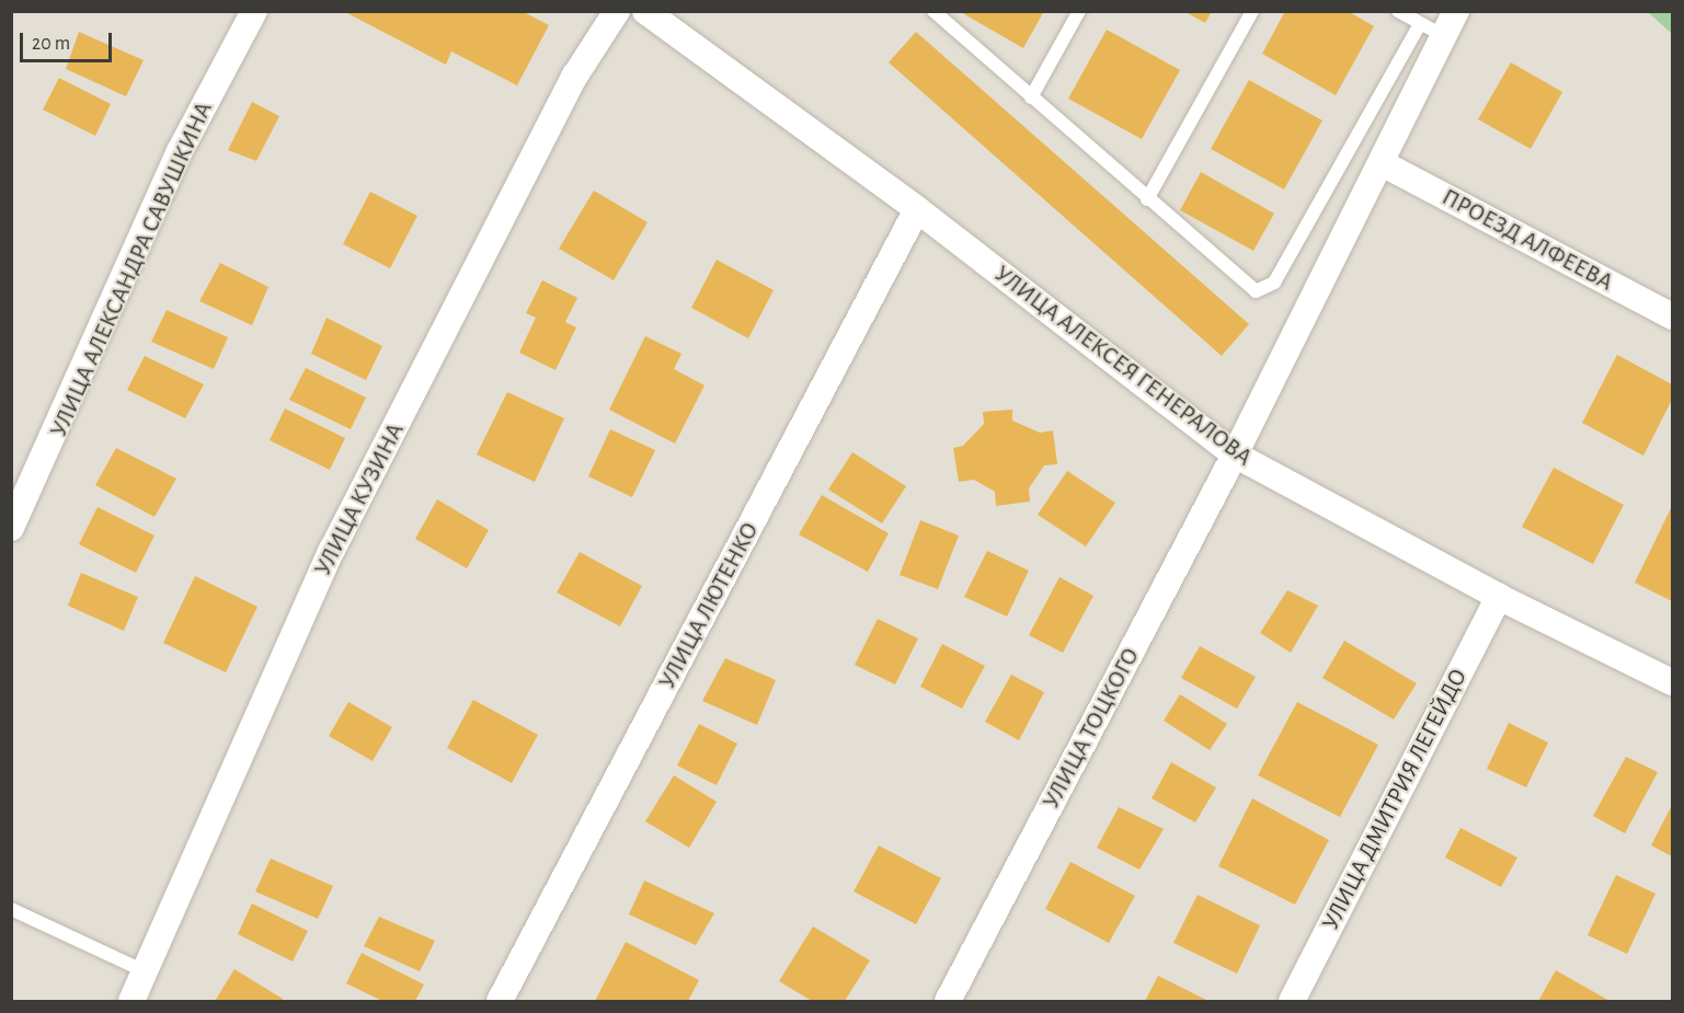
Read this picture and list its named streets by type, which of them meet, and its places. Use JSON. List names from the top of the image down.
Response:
{
  "streets": {
    "street": [
      "ПРОЕЗД АЛФЕЕВА",
      "УЛИЦА АЛЕКСАНДРА САВУШКИНА",
      "УЛИЦА АЛЕКСЕЯ ГЕНЕРАЛОВА",
      "УЛИЦА КУЗИНА",
      "УЛИЦА ЛЮТЕНКО",
      "УЛИЦА ТОЦКОГО",
      "УЛИЦА ДМИТРИЯ ЛЕГЕЙДО"
    ]
  },
  "crossings": [
    ["ПРОЕЗД АЛФЕЕВА", "УЛИЦА ТОЦКОГО"],
    ["УЛИЦА АЛЕКСЕЯ ГЕНЕРАЛОВА", "УЛИЦА ЛЮТЕНКО"],
    ["УЛИЦА АЛЕКСЕЯ ГЕНЕРАЛОВА", "УЛИЦА ТОЦКОГО"],
    ["УЛИЦА АЛЕКСЕЯ ГЕНЕРАЛОВА", "УЛИЦА ДМИТРИЯ ЛЕГЕЙДО"]
  ],
  "scale_bar": "20 m"
}
